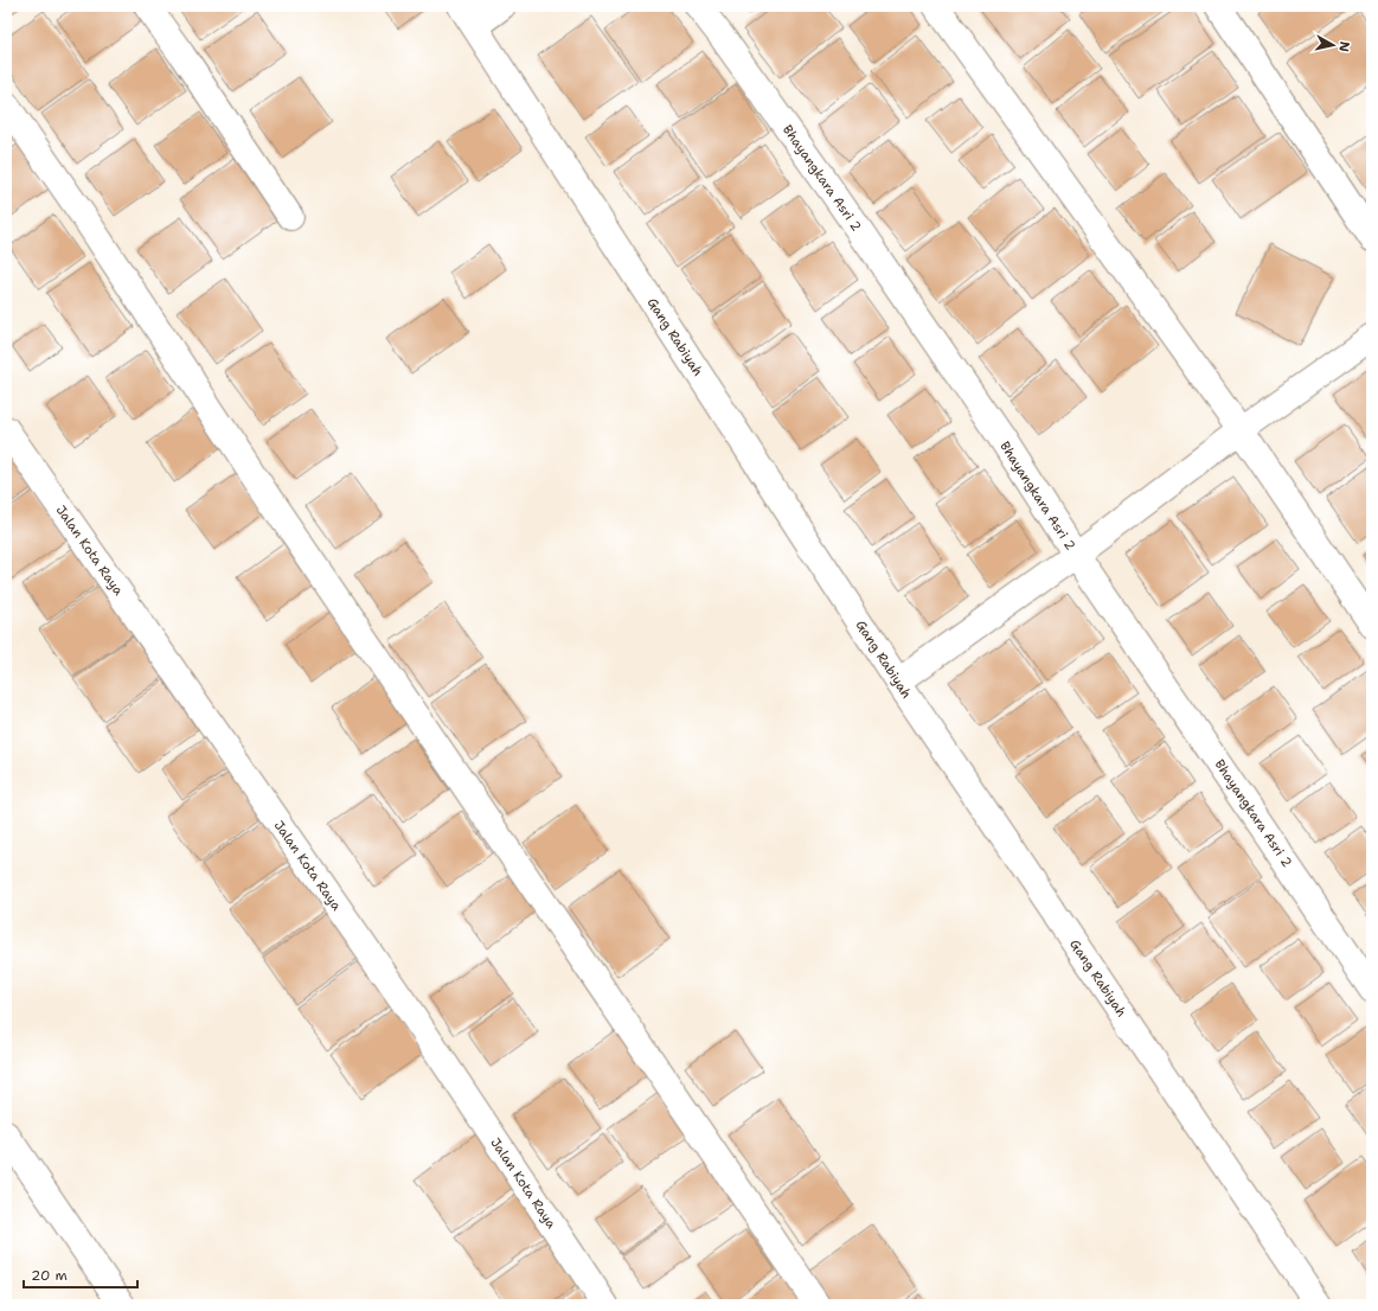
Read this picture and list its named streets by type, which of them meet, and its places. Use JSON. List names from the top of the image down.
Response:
{
  "streets": {
    "street": ["Bhayangkara Asri 2", "Gang Rabiyah", "Jalan Kota Raya"]
  },
  "scale_bar": "20 m",
  "north": "right"
}
